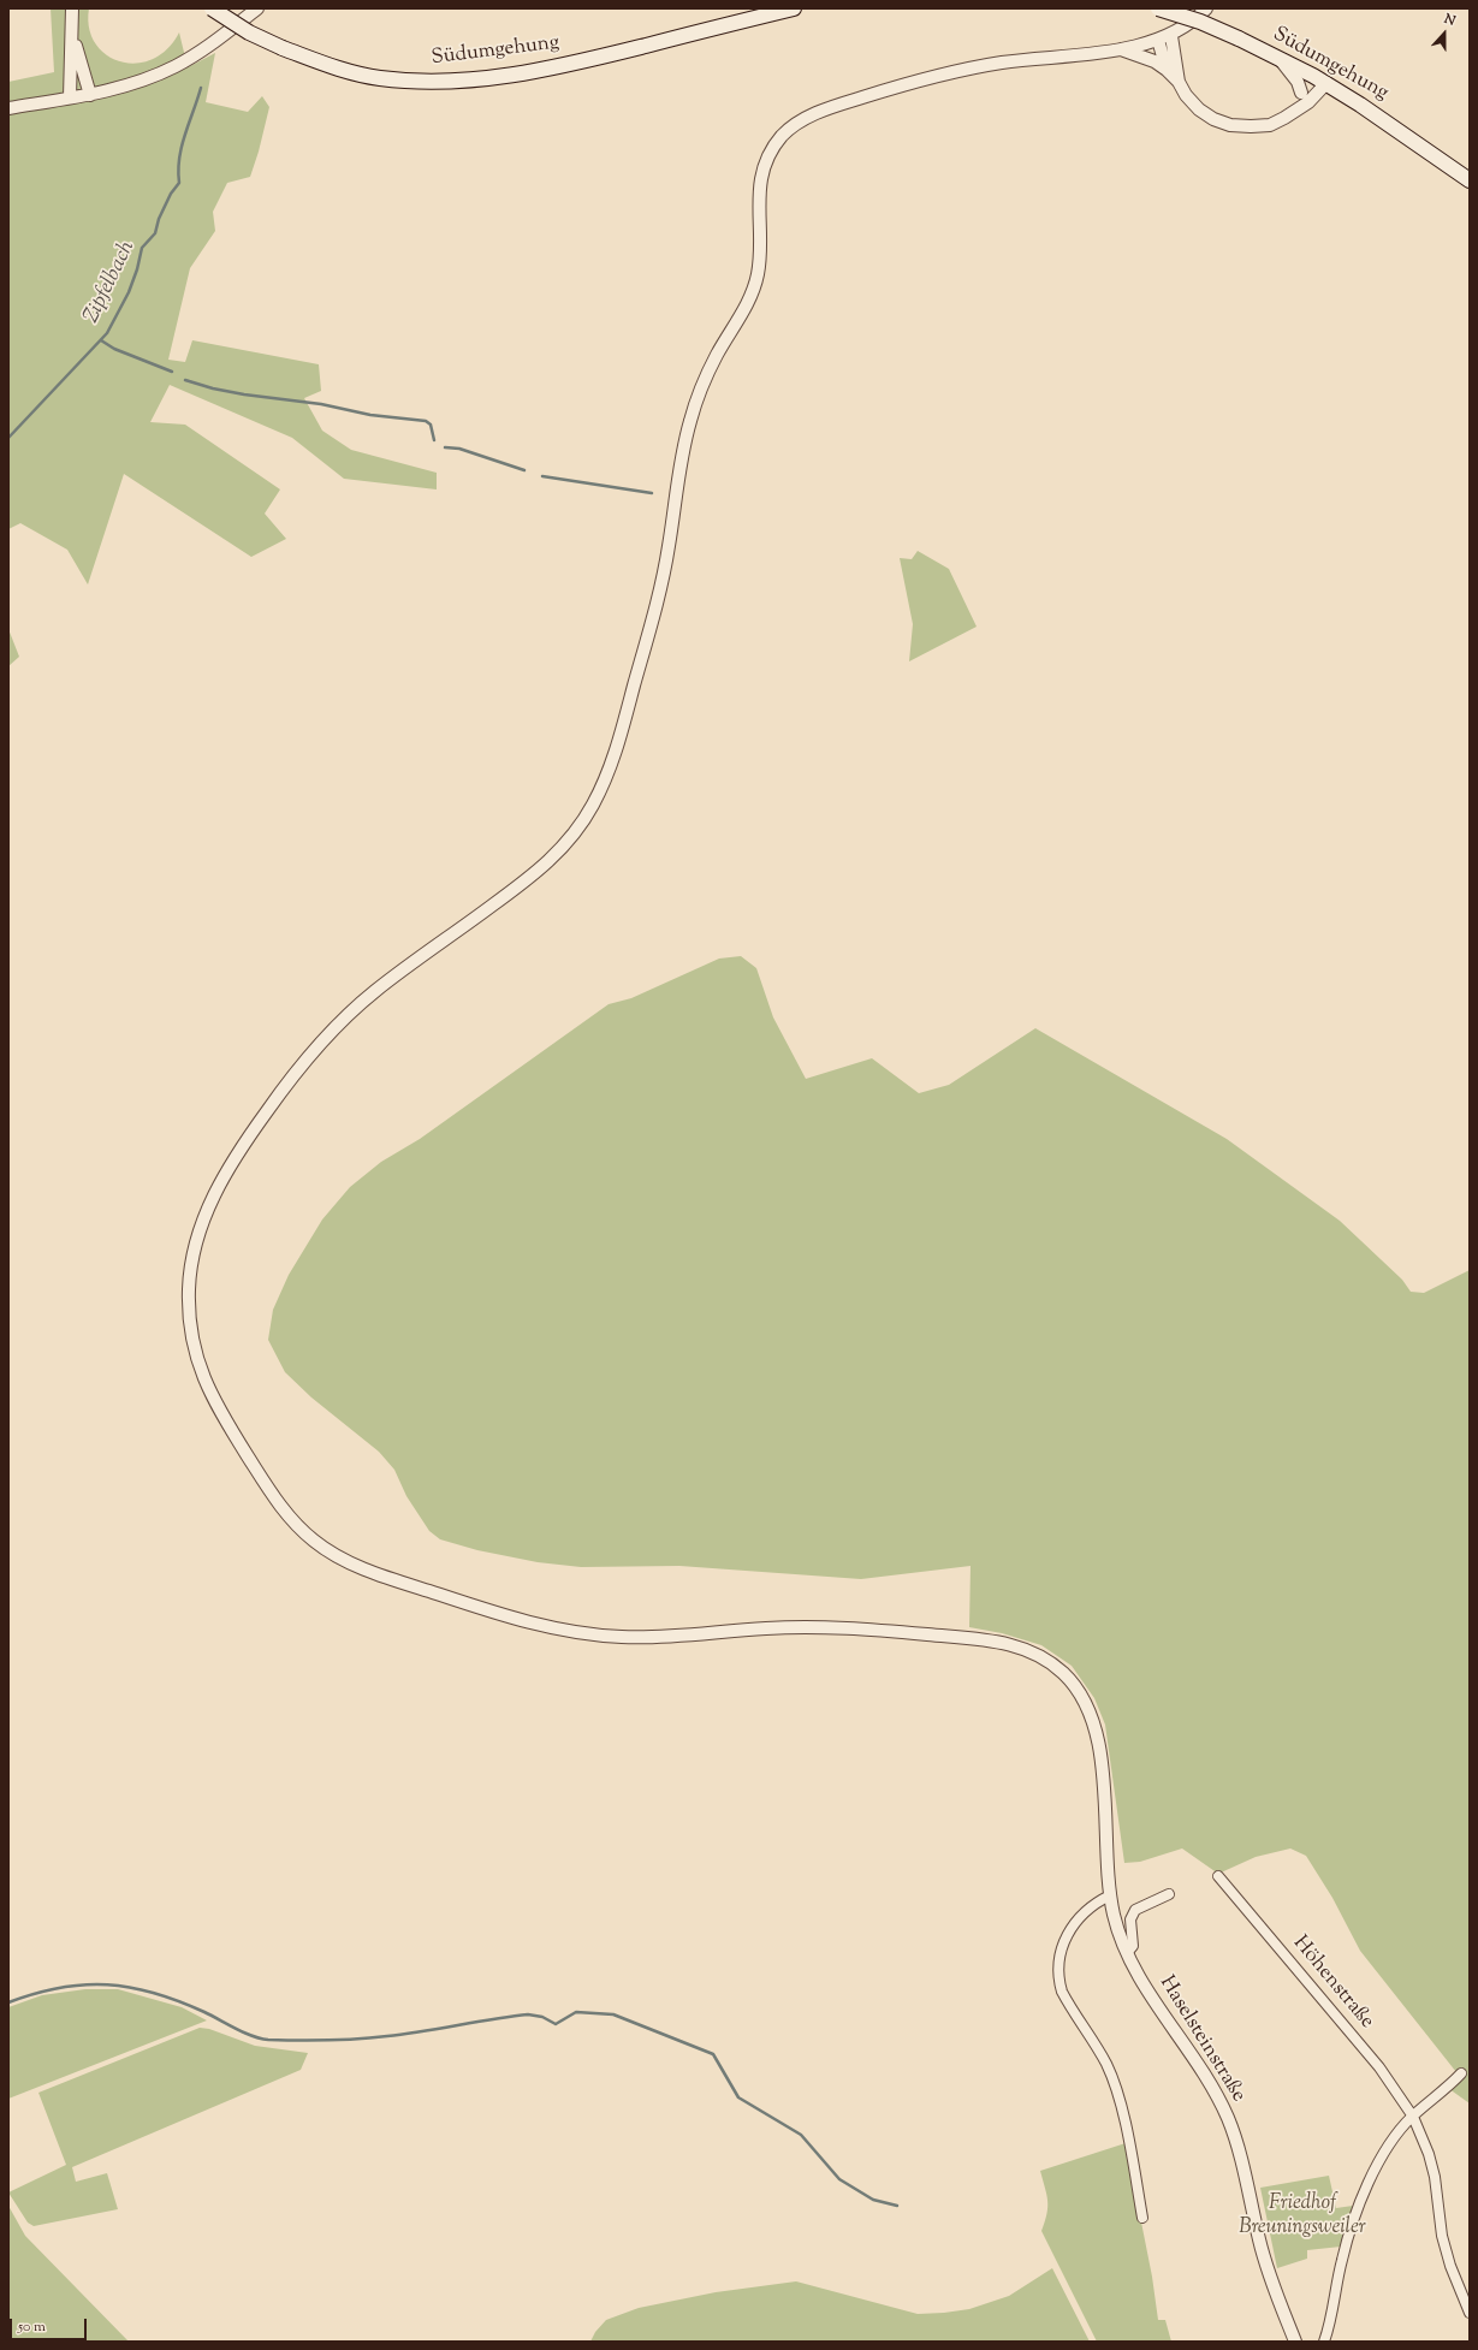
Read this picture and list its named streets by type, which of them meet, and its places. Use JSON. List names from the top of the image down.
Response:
{
  "streets": {
    "main road": ["Südumgehung"],
    "street": ["Höhenstraße", "Haselsteinstraße"]
  },
  "water": ["Zipfelbach"],
  "parks": ["Friedhof Breuningsweiler"],
  "scale_bar": "50 m",
  "north": "top"
}
